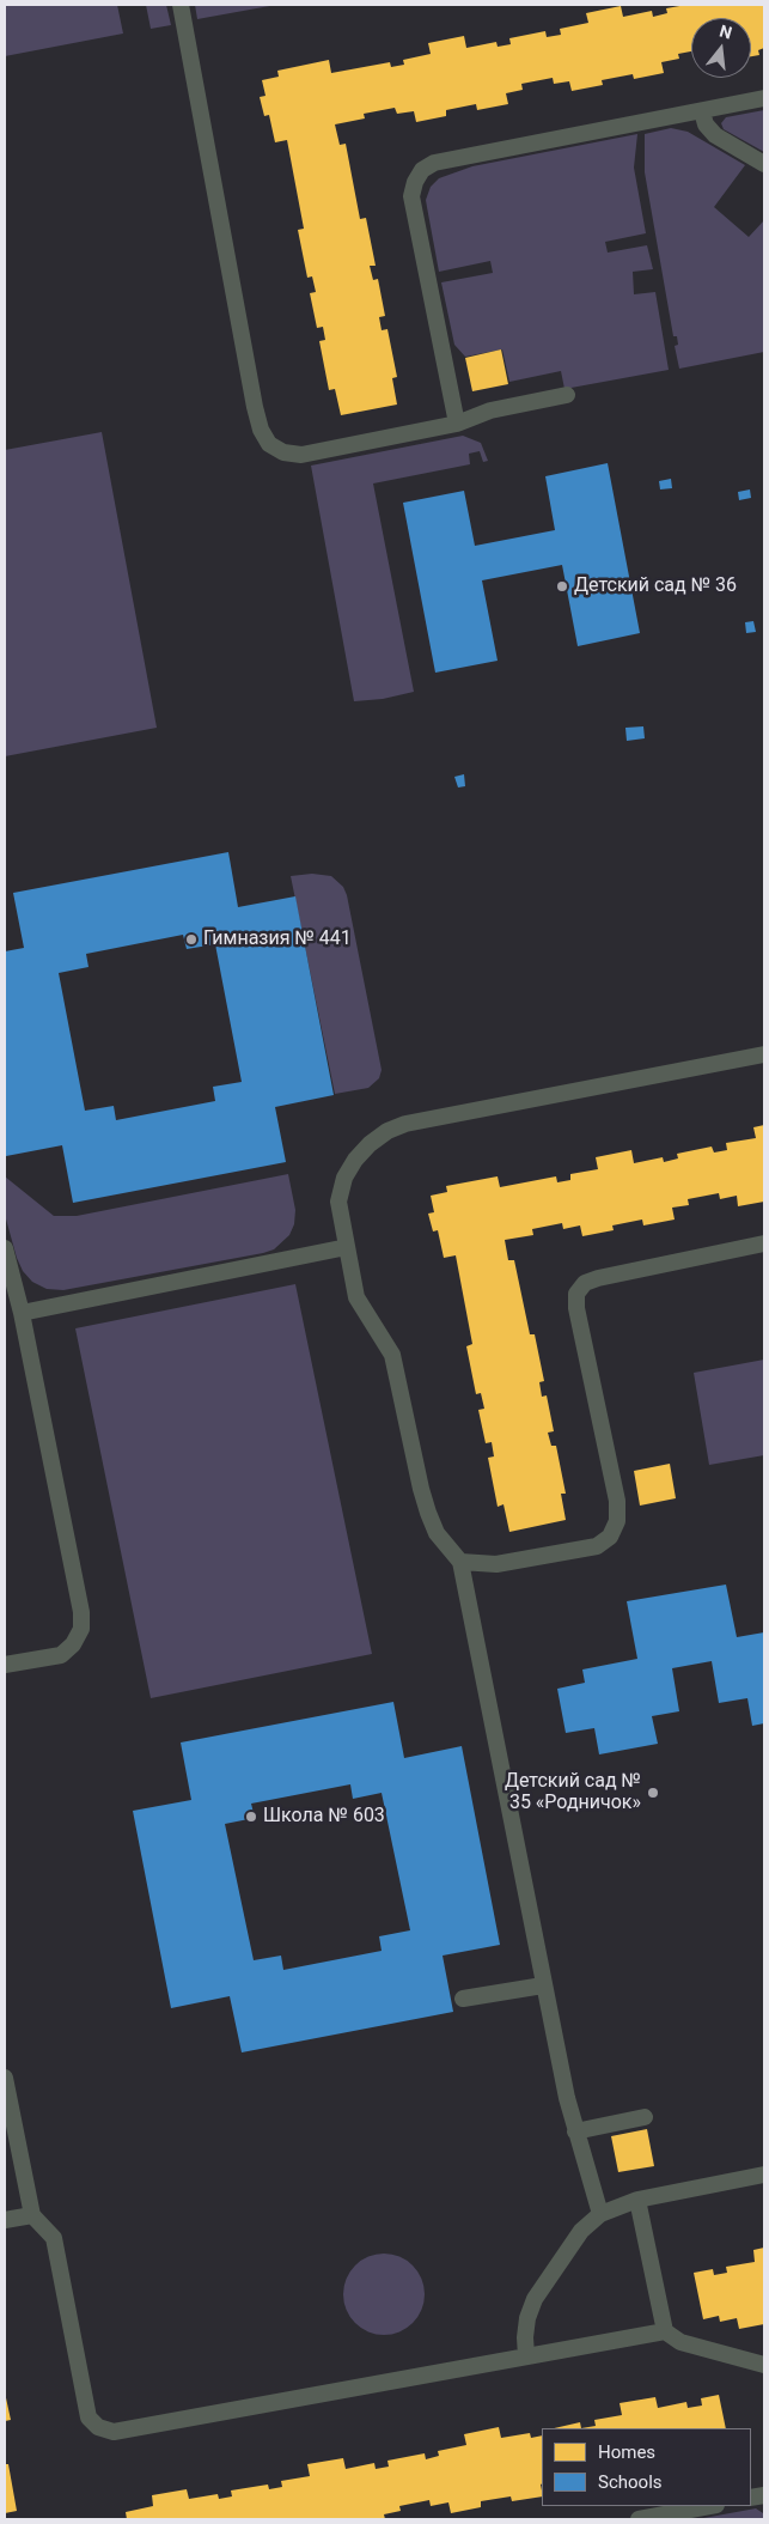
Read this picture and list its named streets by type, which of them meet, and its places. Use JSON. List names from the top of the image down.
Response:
{
  "places": [
    "Детский сад № 36",
    "Гимназия № 441",
    "Детский сад № 35 «Родничок»",
    "Школа № 603"
  ],
  "legend": ["Homes", "Schools"],
  "north": "top"
}
